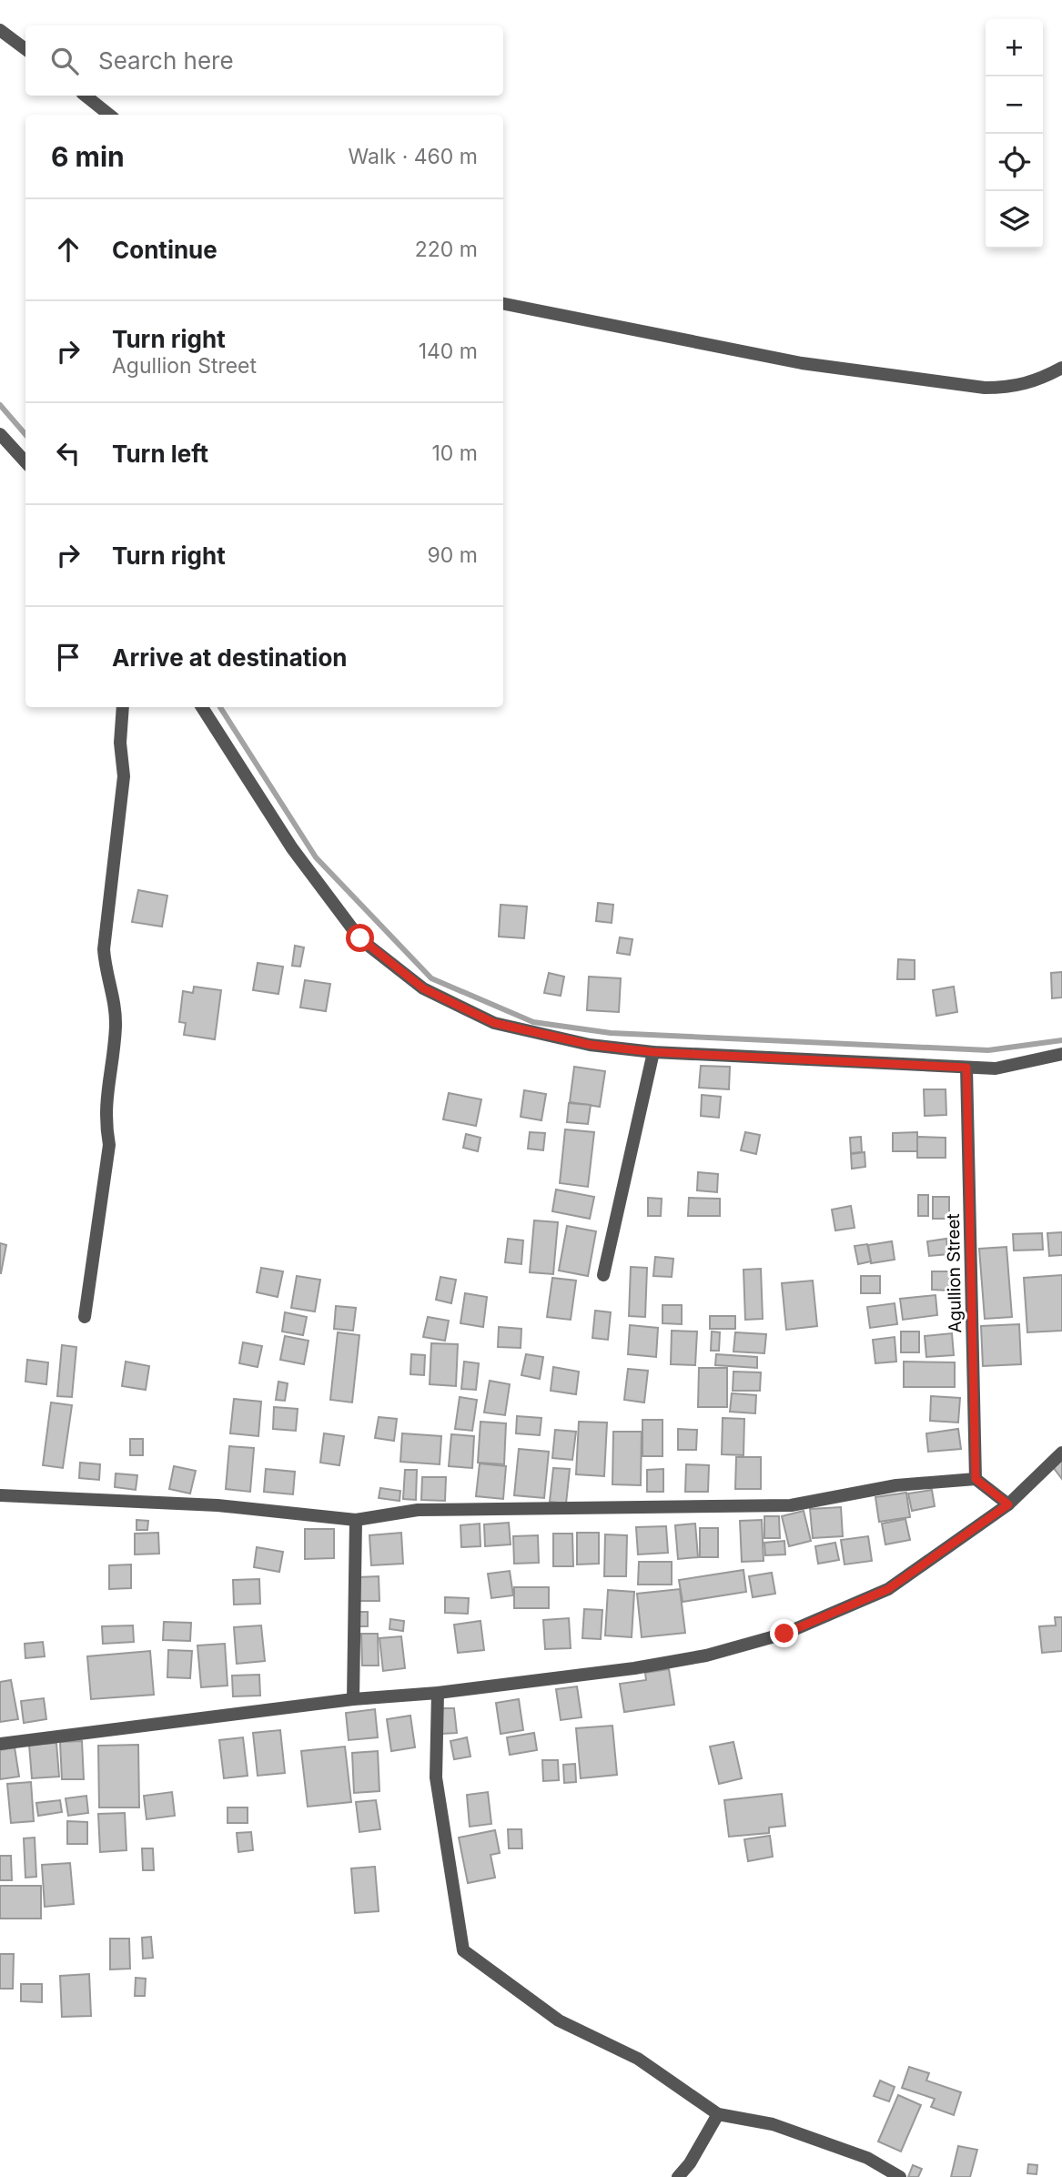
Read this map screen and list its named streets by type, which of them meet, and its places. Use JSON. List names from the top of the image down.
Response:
{
  "streets": {
    "street": ["Agullion Street"]
  },
  "page": {
    "map_buttons": ["+", "−"],
    "search": "Search here",
    "heading": ["6 min", "Walk · 460 m"],
    "list": [
      ["Continue", "220 m"],
      ["Turn right", "Agullion Street", "140 m"],
      ["Turn left", "10 m"],
      ["Turn right", "90 m"],
      "Arrive at destination"
    ]
  }
}
